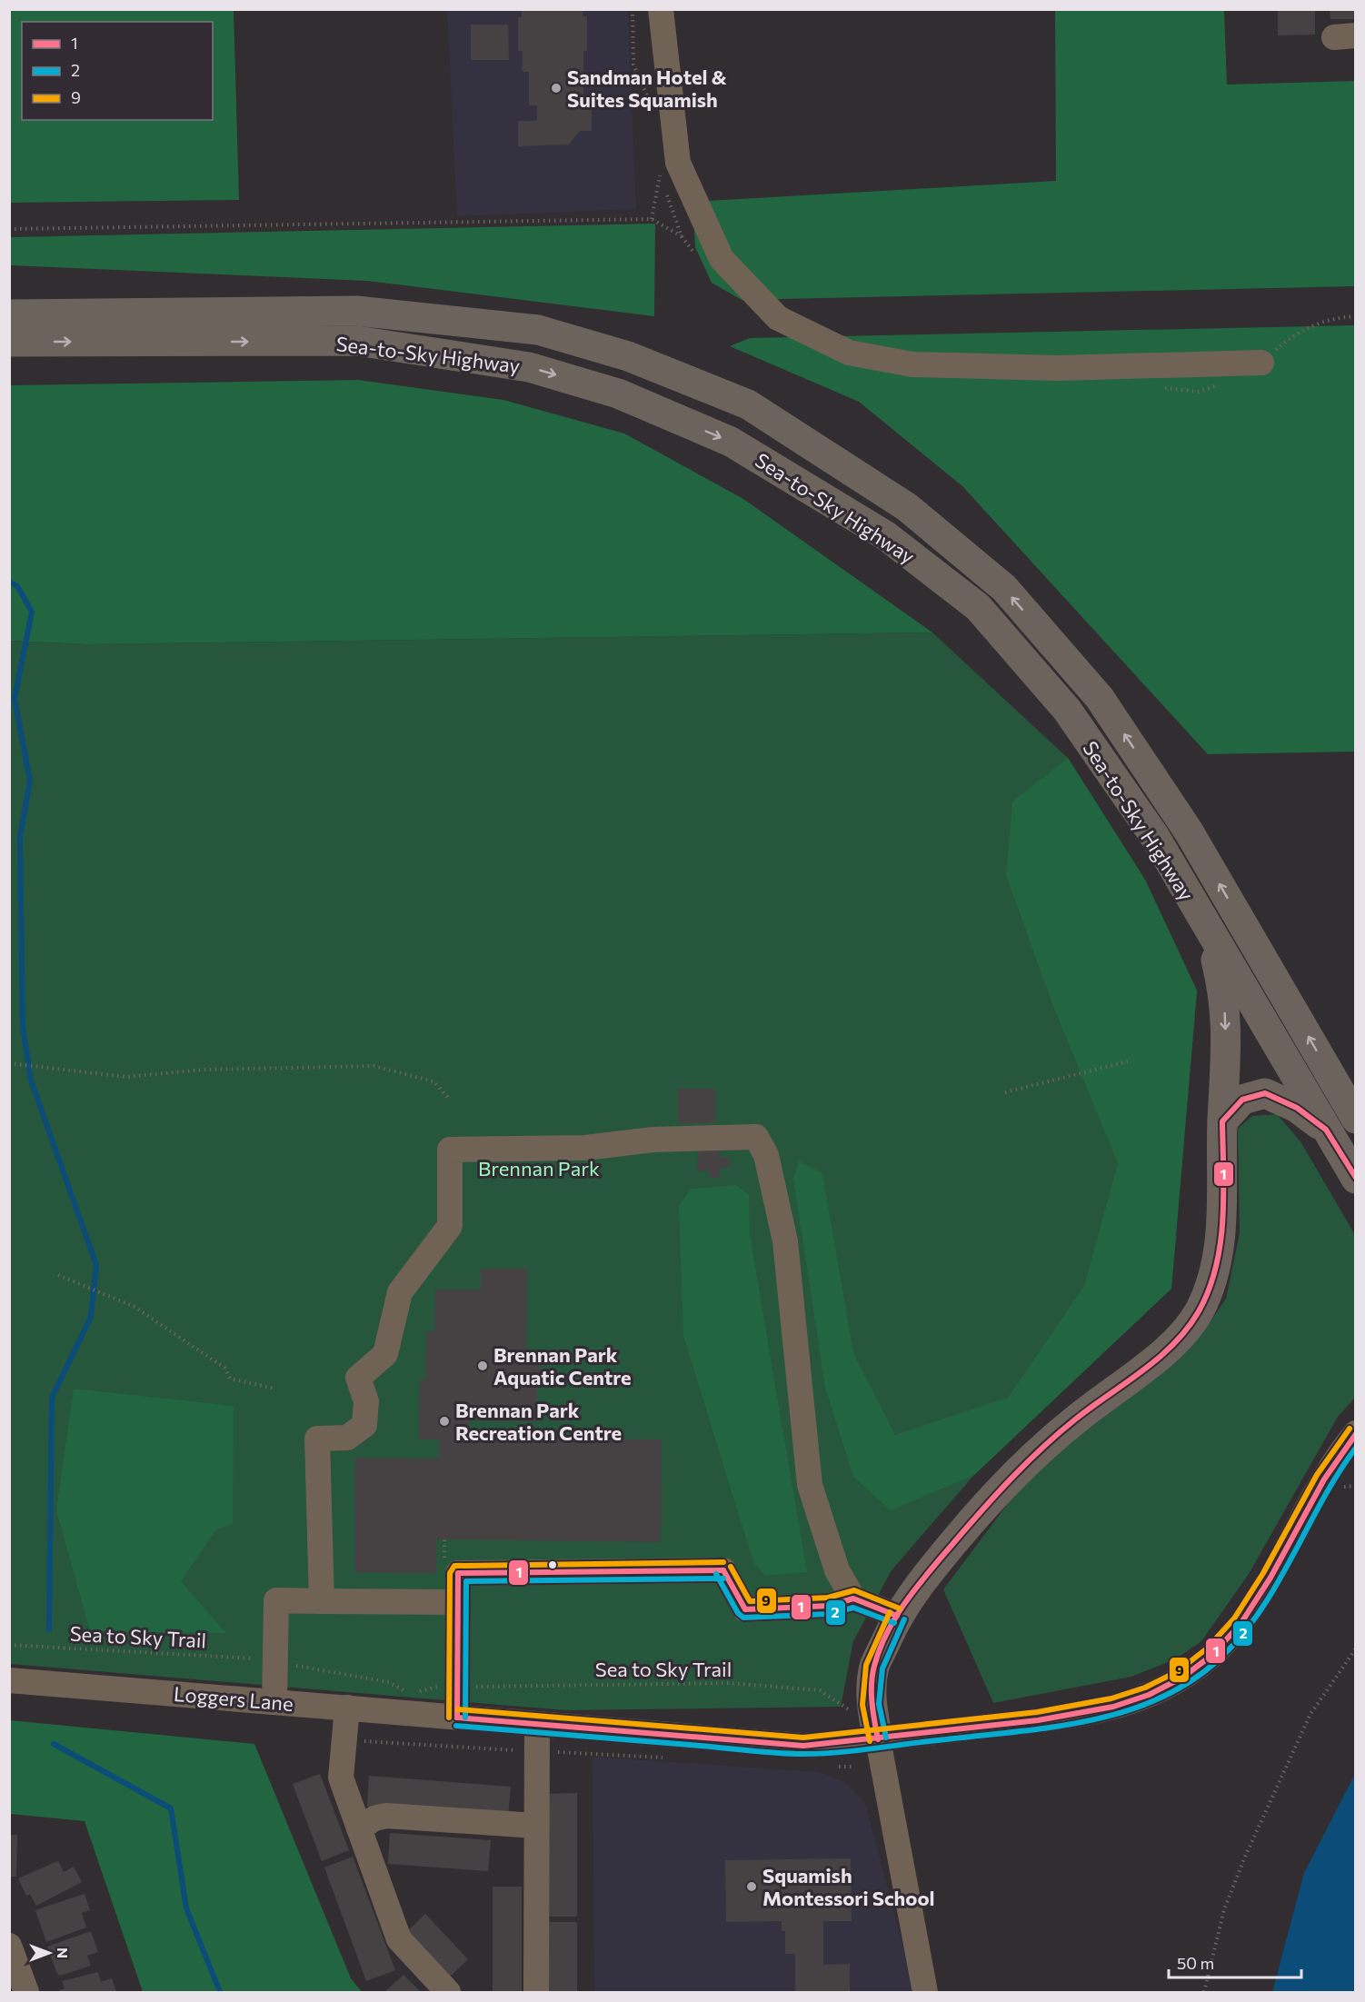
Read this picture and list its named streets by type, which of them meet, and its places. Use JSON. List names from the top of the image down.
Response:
{
  "streets": {
    "highway": ["Sea-to-Sky Highway"],
    "street": ["Loggers Lane"],
    "path": ["Sea to Sky Trail"]
  },
  "parks": ["Brennan Park"],
  "places": [
    "Sandman Hotel & Suites Squamish",
    "Brennan Park Aquatic Centre",
    "Brennan Park Recreation Centre",
    "Squamish Montessori School"
  ],
  "lines": ["transit line 1", "transit line 9", "transit line 2"],
  "legend": ["1", "2", "9"],
  "scale_bar": "50 m",
  "north": "right"
}
